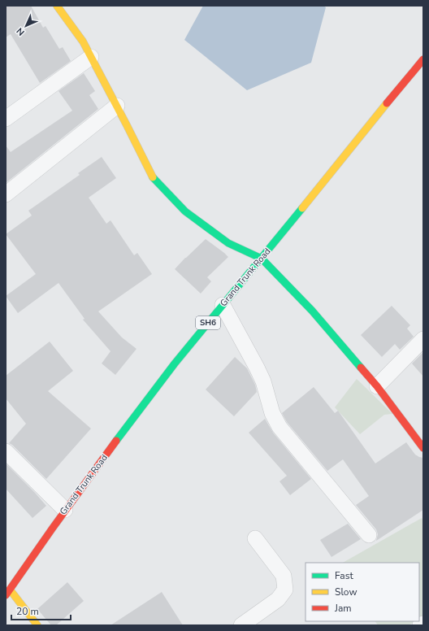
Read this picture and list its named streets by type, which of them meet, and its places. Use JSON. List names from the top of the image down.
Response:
{
  "streets": {
    "main road": ["Grand Trunk Road", "SH6"]
  },
  "legend": ["Fast", "Slow", "Jam"],
  "scale_bar": "20 m",
  "north": "bottom left"
}
